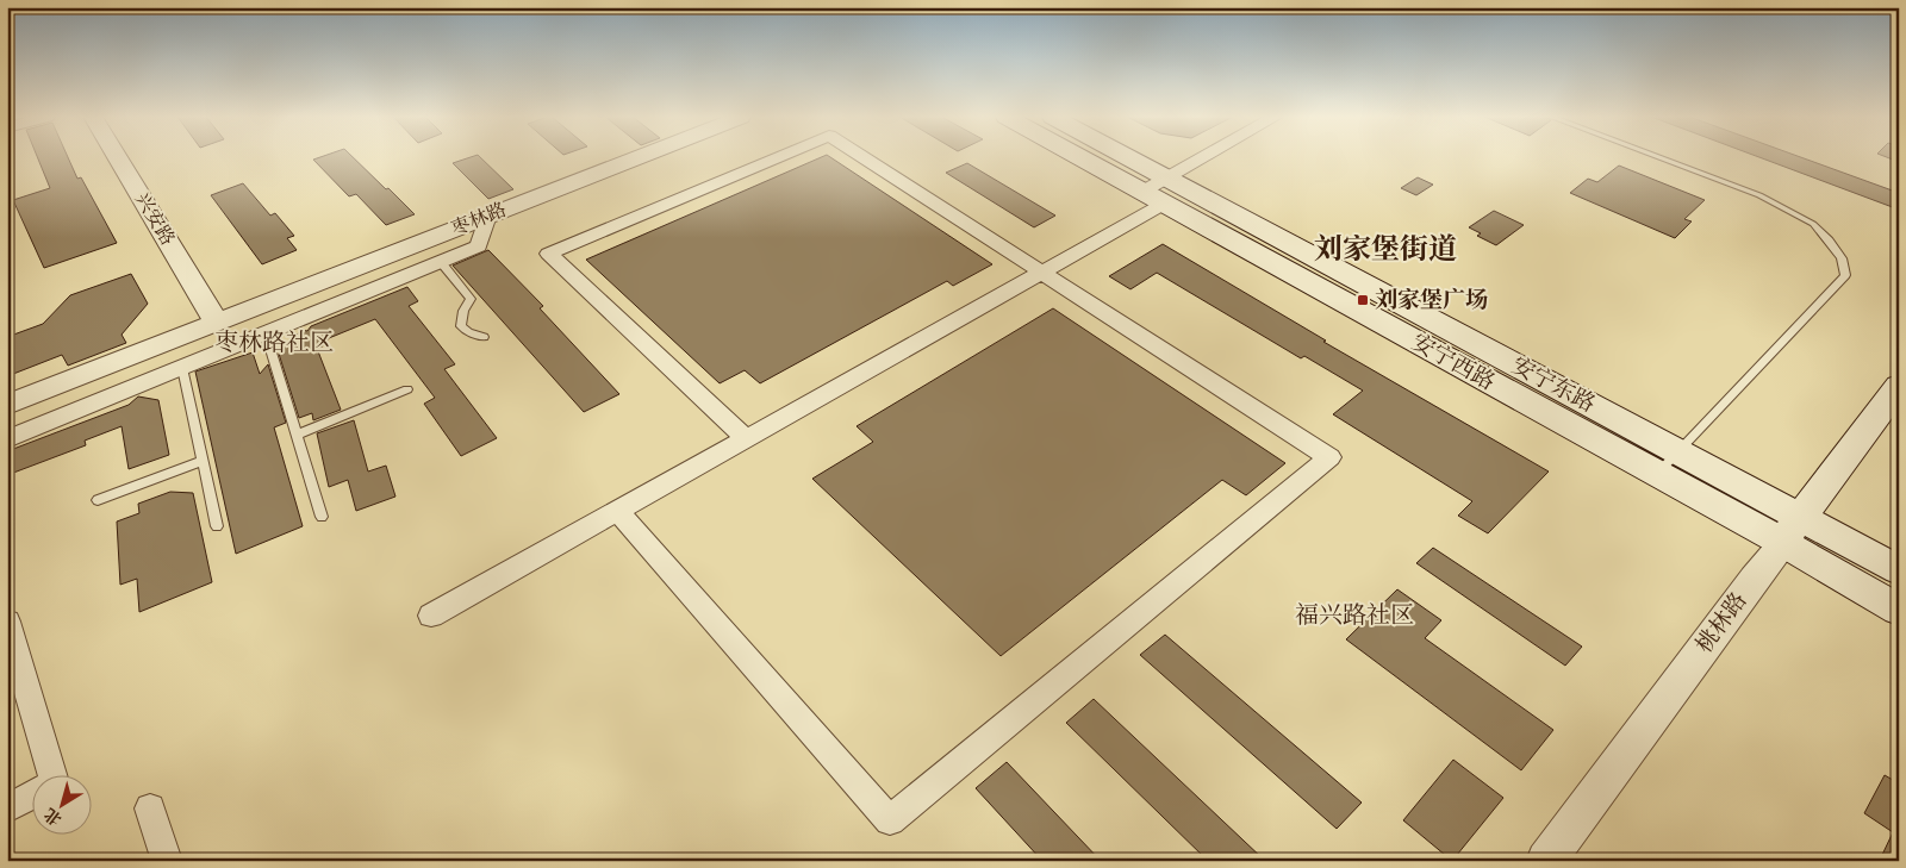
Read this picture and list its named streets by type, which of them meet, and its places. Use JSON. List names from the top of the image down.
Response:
{
  "streets": {
    "main road": ["安宁东路", "桃林路"],
    "street": ["兴安路", "枣林路"]
  },
  "crossings": [
    ["兴安路", "枣林路"]
  ],
  "districts": ["刘家堡街道", "枣林路社区", "福兴路社区"],
  "places": {
    "transit": ["刘家堡广场"]
  },
  "north": "bottom left"
}
